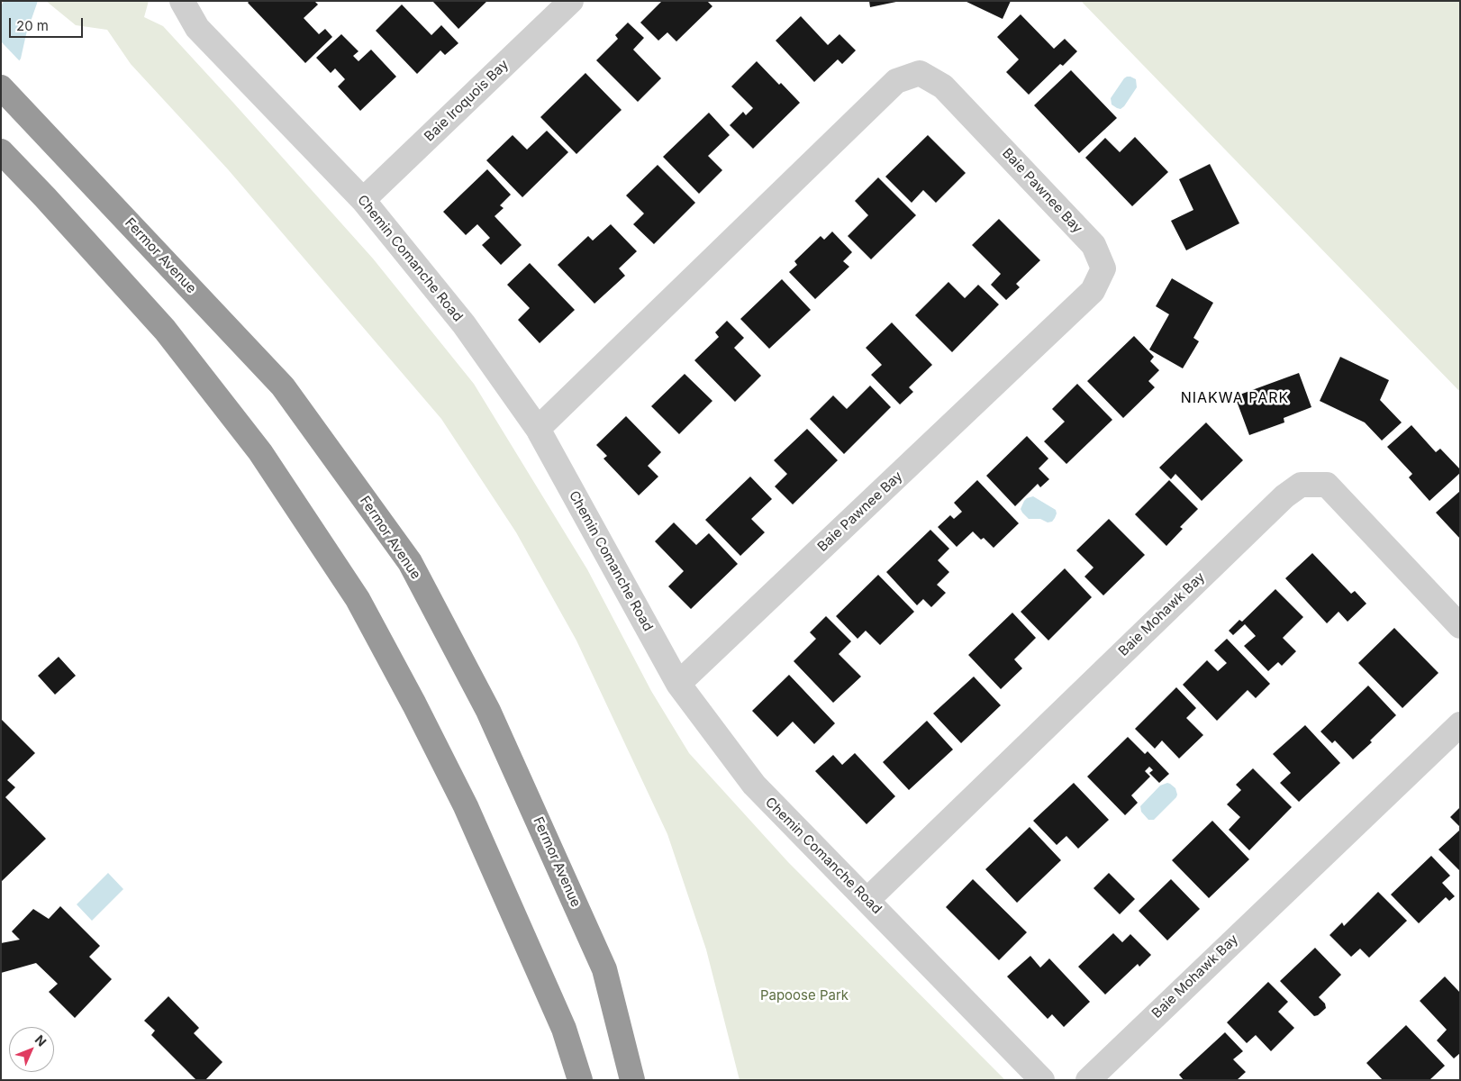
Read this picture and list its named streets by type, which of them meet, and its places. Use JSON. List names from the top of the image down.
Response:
{
  "streets": {
    "highway": ["Fermor Avenue"],
    "street": [
      "Baie Iroquois Bay",
      "Baie Pawnee Bay",
      "Chemin Comanche Road",
      "Baie Mohawk Bay"
    ]
  },
  "crossings": [
    ["Baie Iroquois Bay", "Chemin Comanche Road"],
    ["Baie Pawnee Bay", "Chemin Comanche Road"],
    ["Chemin Comanche Road", "Baie Mohawk Bay"]
  ],
  "districts": ["NIAKWA PARK"],
  "parks": ["Papoose Park"],
  "scale_bar": "20 m",
  "north": "top right"
}
